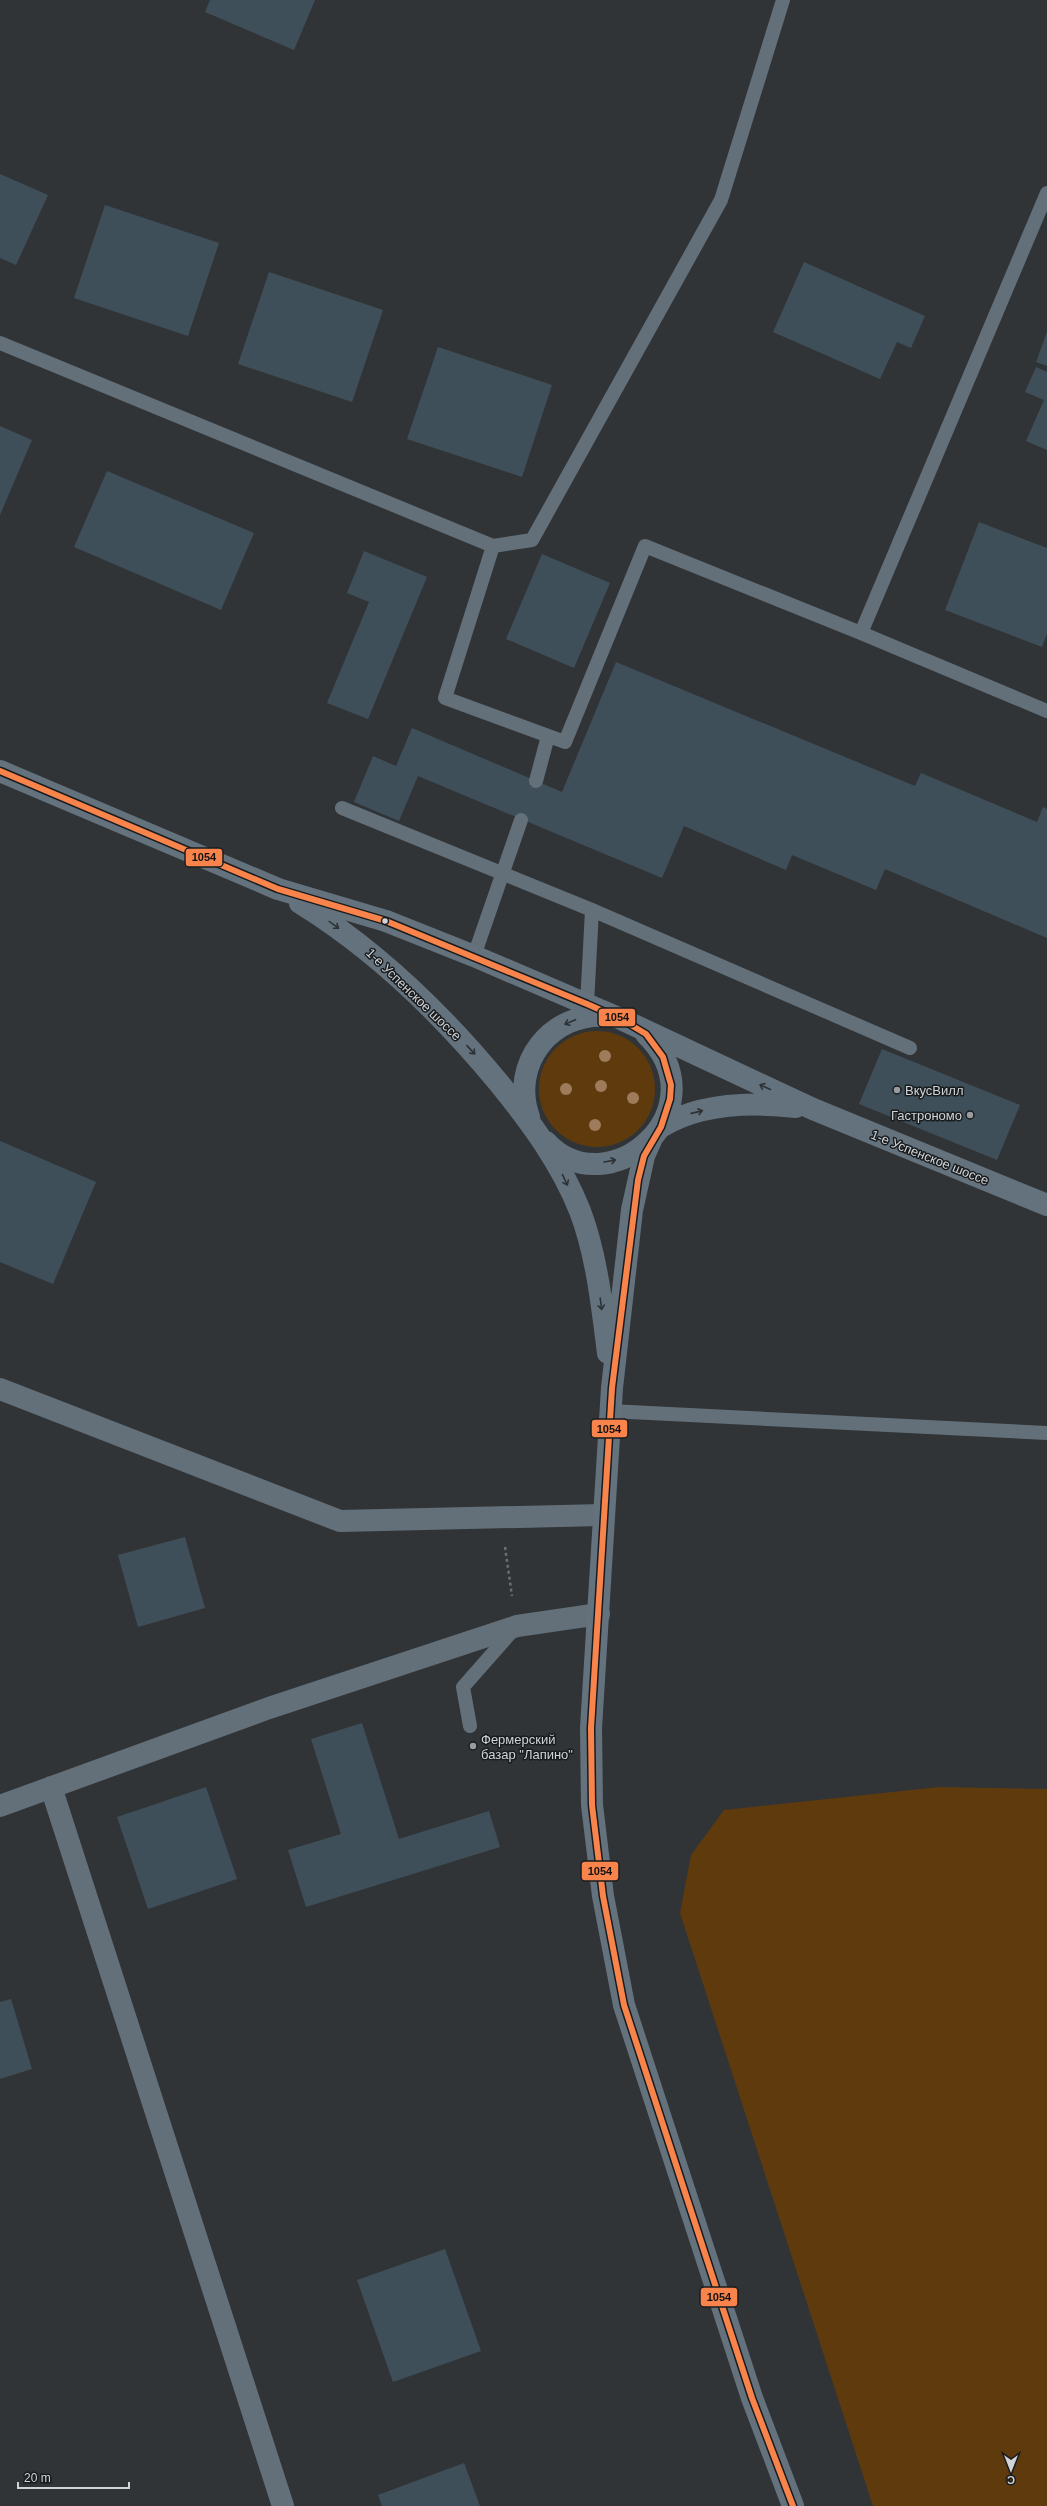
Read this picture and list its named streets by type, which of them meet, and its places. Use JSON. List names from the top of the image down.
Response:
{
  "streets": {
    "main road": ["1-е Успенское шоссе"]
  },
  "places": ["ВкусВилл", "Гастрономо", "Фермерский базар \"Лапино\""],
  "lines": ["transit line 1054"],
  "scale_bar": "20 m",
  "north": "bottom"
}
